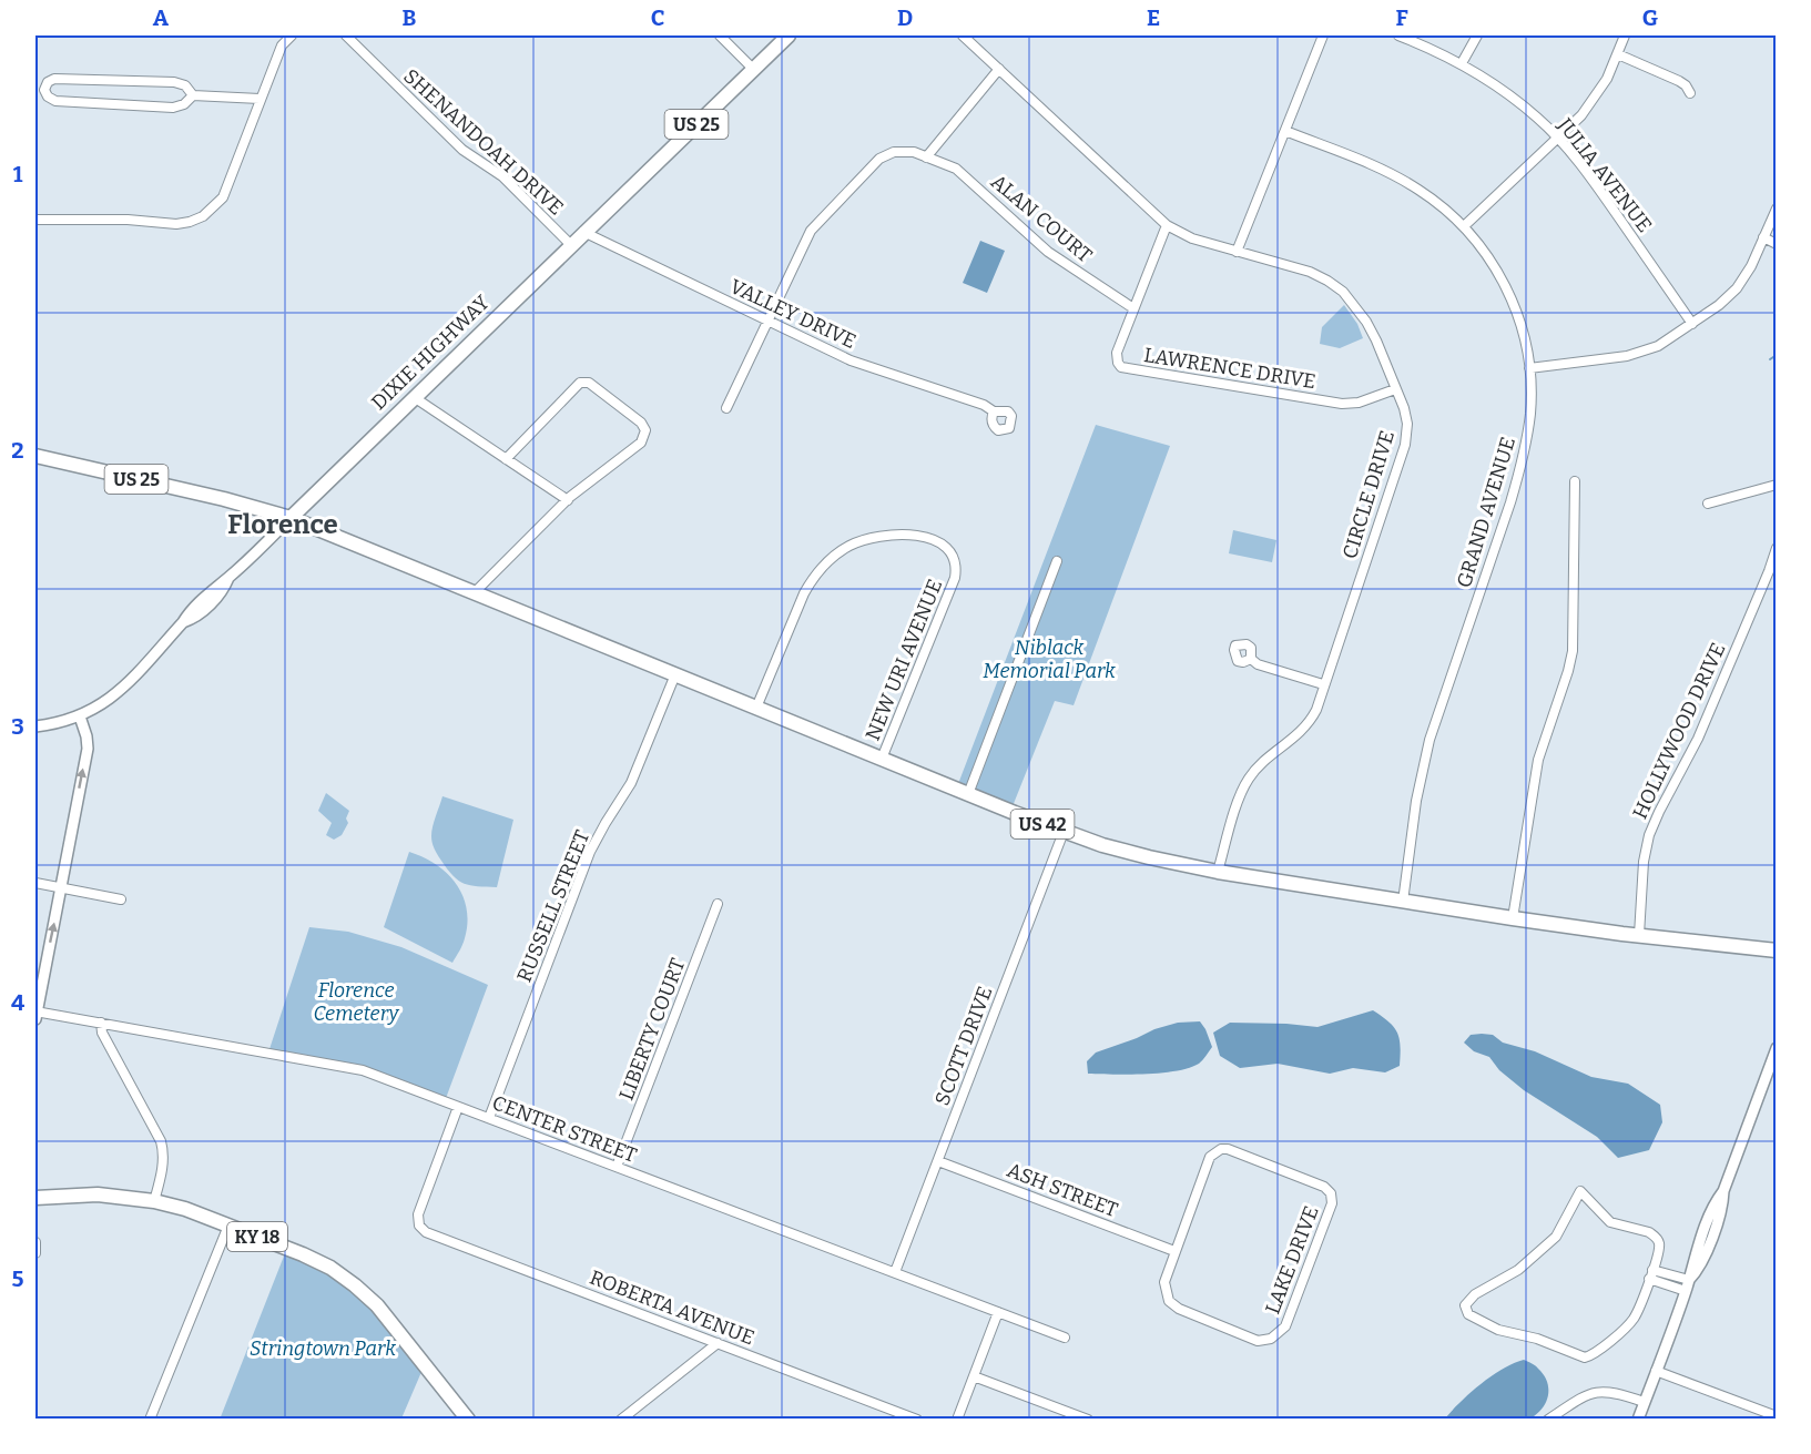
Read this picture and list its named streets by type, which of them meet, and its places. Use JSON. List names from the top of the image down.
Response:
{
  "streets": {
    "main road": [
      "US 25",
      "DIXIE HIGHWAY",
      "US 42",
      "KY 18"
    ],
    "street": [
      "SHENANDOAH DRIVE",
      "JULIA AVENUE",
      "ALAN COURT",
      "VALLEY DRIVE",
      "LAWRENCE DRIVE",
      "CIRCLE DRIVE",
      "GRAND AVENUE",
      "NEW URI AVENUE",
      "HOLLYWOOD DRIVE",
      "RUSSELL STREET",
      "LIBERTY COURT",
      "SCOTT DRIVE",
      "CENTER STREET",
      "ASH STREET",
      "LAKE DRIVE",
      "ROBERTA AVENUE"
    ]
  },
  "crossings": [
    ["US 25", "DIXIE HIGHWAY"],
    ["US 25", "US 42"],
    ["SHENANDOAH DRIVE", "DIXIE HIGHWAY"],
    ["ALAN COURT", "VALLEY DRIVE"],
    ["ALAN COURT", "LAWRENCE DRIVE"],
    ["VALLEY DRIVE", "DIXIE HIGHWAY"],
    ["DIXIE HIGHWAY", "US 42"],
    ["LAWRENCE DRIVE", "CIRCLE DRIVE"],
    ["CIRCLE DRIVE", "US 42"],
    ["GRAND AVENUE", "US 42"],
    ["NEW URI AVENUE", "US 42"],
    ["HOLLYWOOD DRIVE", "US 42"],
    ["US 42", "RUSSELL STREET"],
    ["US 42", "SCOTT DRIVE"],
    ["RUSSELL STREET", "CENTER STREET"],
    ["LIBERTY COURT", "CENTER STREET"],
    ["SCOTT DRIVE", "CENTER STREET"],
    ["SCOTT DRIVE", "ASH STREET"],
    ["CENTER STREET", "ROBERTA AVENUE"],
    ["ASH STREET", "LAKE DRIVE"]
  ],
  "districts": ["Florence"],
  "parks": ["Niblack Memorial Park", "Florence Cemetery", "Stringtown Park"],
  "grid": {
    "columns": [
      "A",
      "B",
      "C",
      "D",
      "E",
      "F",
      "G"
    ],
    "rows": [
      "1",
      "2",
      "3",
      "4",
      "5"
    ]
  }
}
